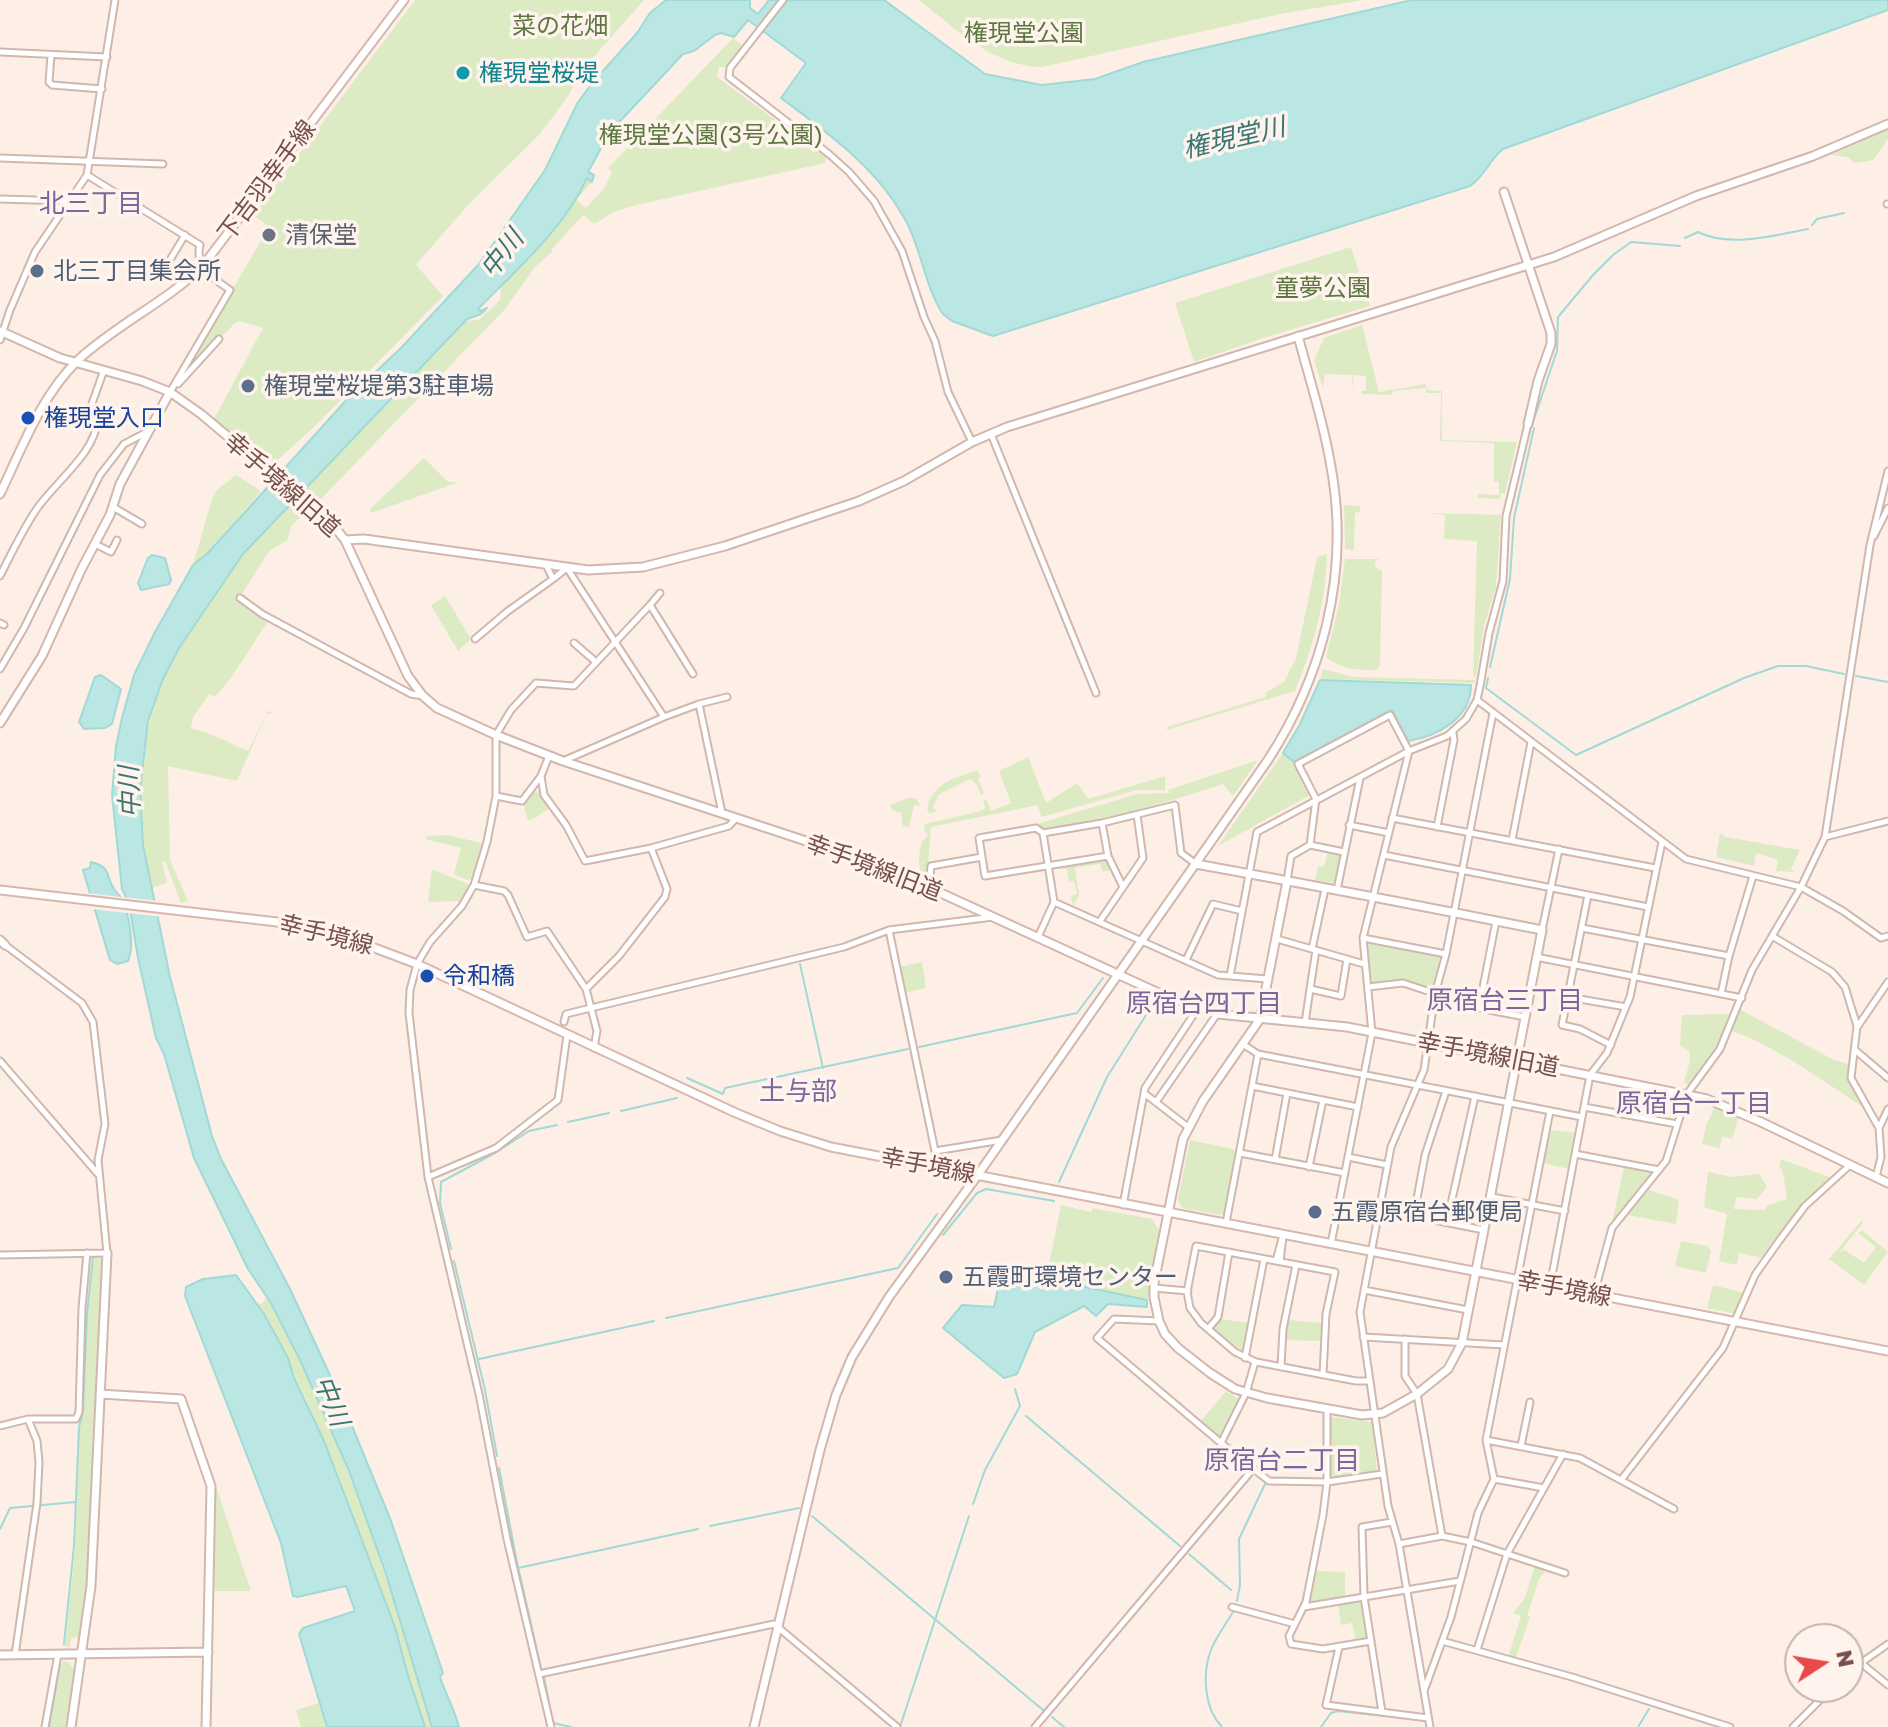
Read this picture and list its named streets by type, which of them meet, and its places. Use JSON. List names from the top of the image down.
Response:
{
  "streets": {
    "street": ["下吉羽幸手線", "幸手境線旧道", "幸手境線"]
  },
  "crossings": [
    ["下吉羽幸手線", "幸手境線旧道"]
  ],
  "districts": [
    "北三丁目",
    "原宿台三丁目",
    "原宿台四丁目",
    "土与部",
    "原宿台一丁目",
    "原宿台二丁目"
  ],
  "water": ["権現堂川", "中川"],
  "parks": [
    "菜の花畑",
    "権現堂公園",
    "権現堂公園(3号公園)",
    "童夢公園"
  ],
  "places": [
    "権現堂桜堤",
    "清保堂",
    "北三丁目集会所",
    "権現堂桜堤第3駐車場",
    "権現堂入口",
    "令和橋",
    "五霞原宿台郵便局",
    "五霞町環境センター"
  ],
  "north": "right"
}
